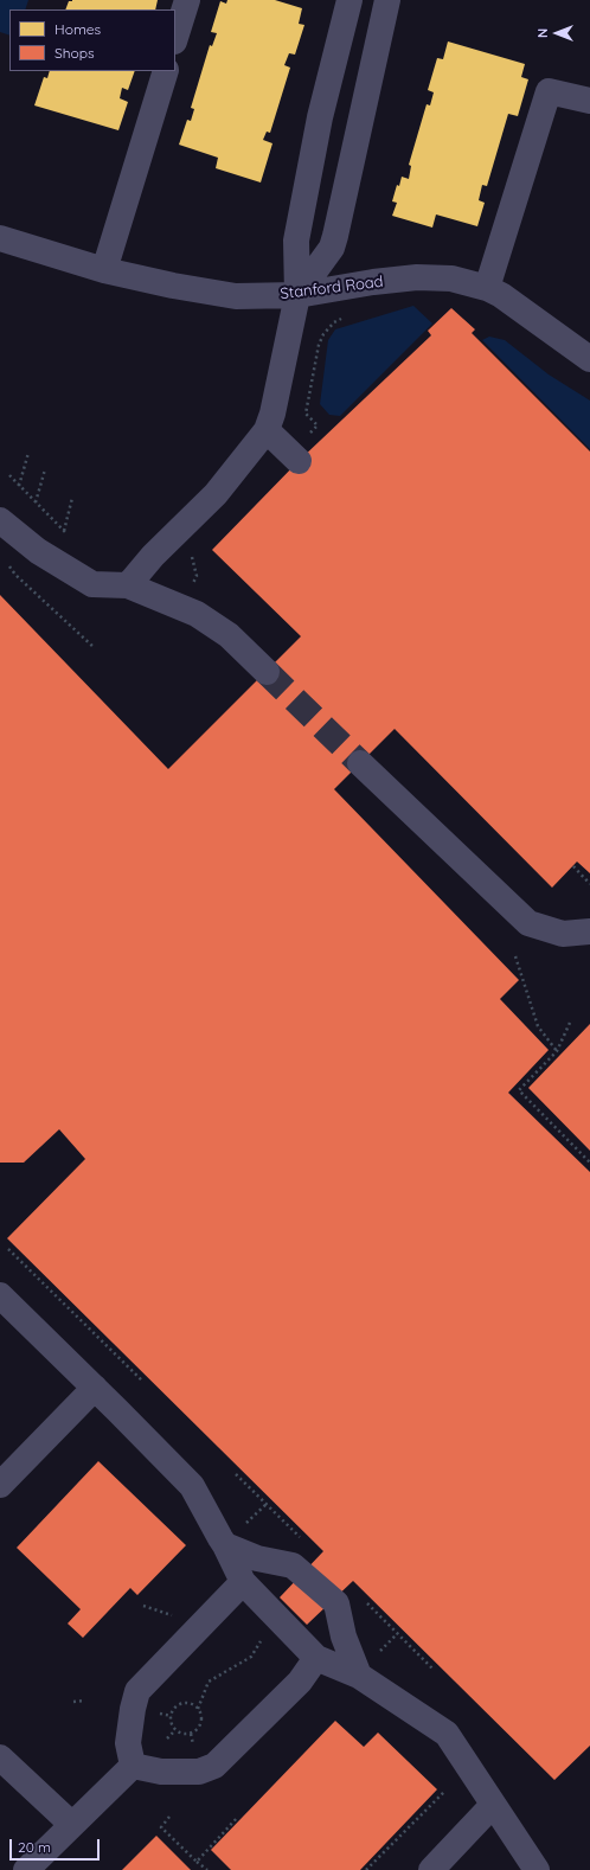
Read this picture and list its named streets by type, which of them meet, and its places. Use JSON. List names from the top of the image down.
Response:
{
  "streets": {
    "street": ["Stanford Road"]
  },
  "legend": ["Homes", "Shops"],
  "scale_bar": "20 m",
  "north": "left"
}
